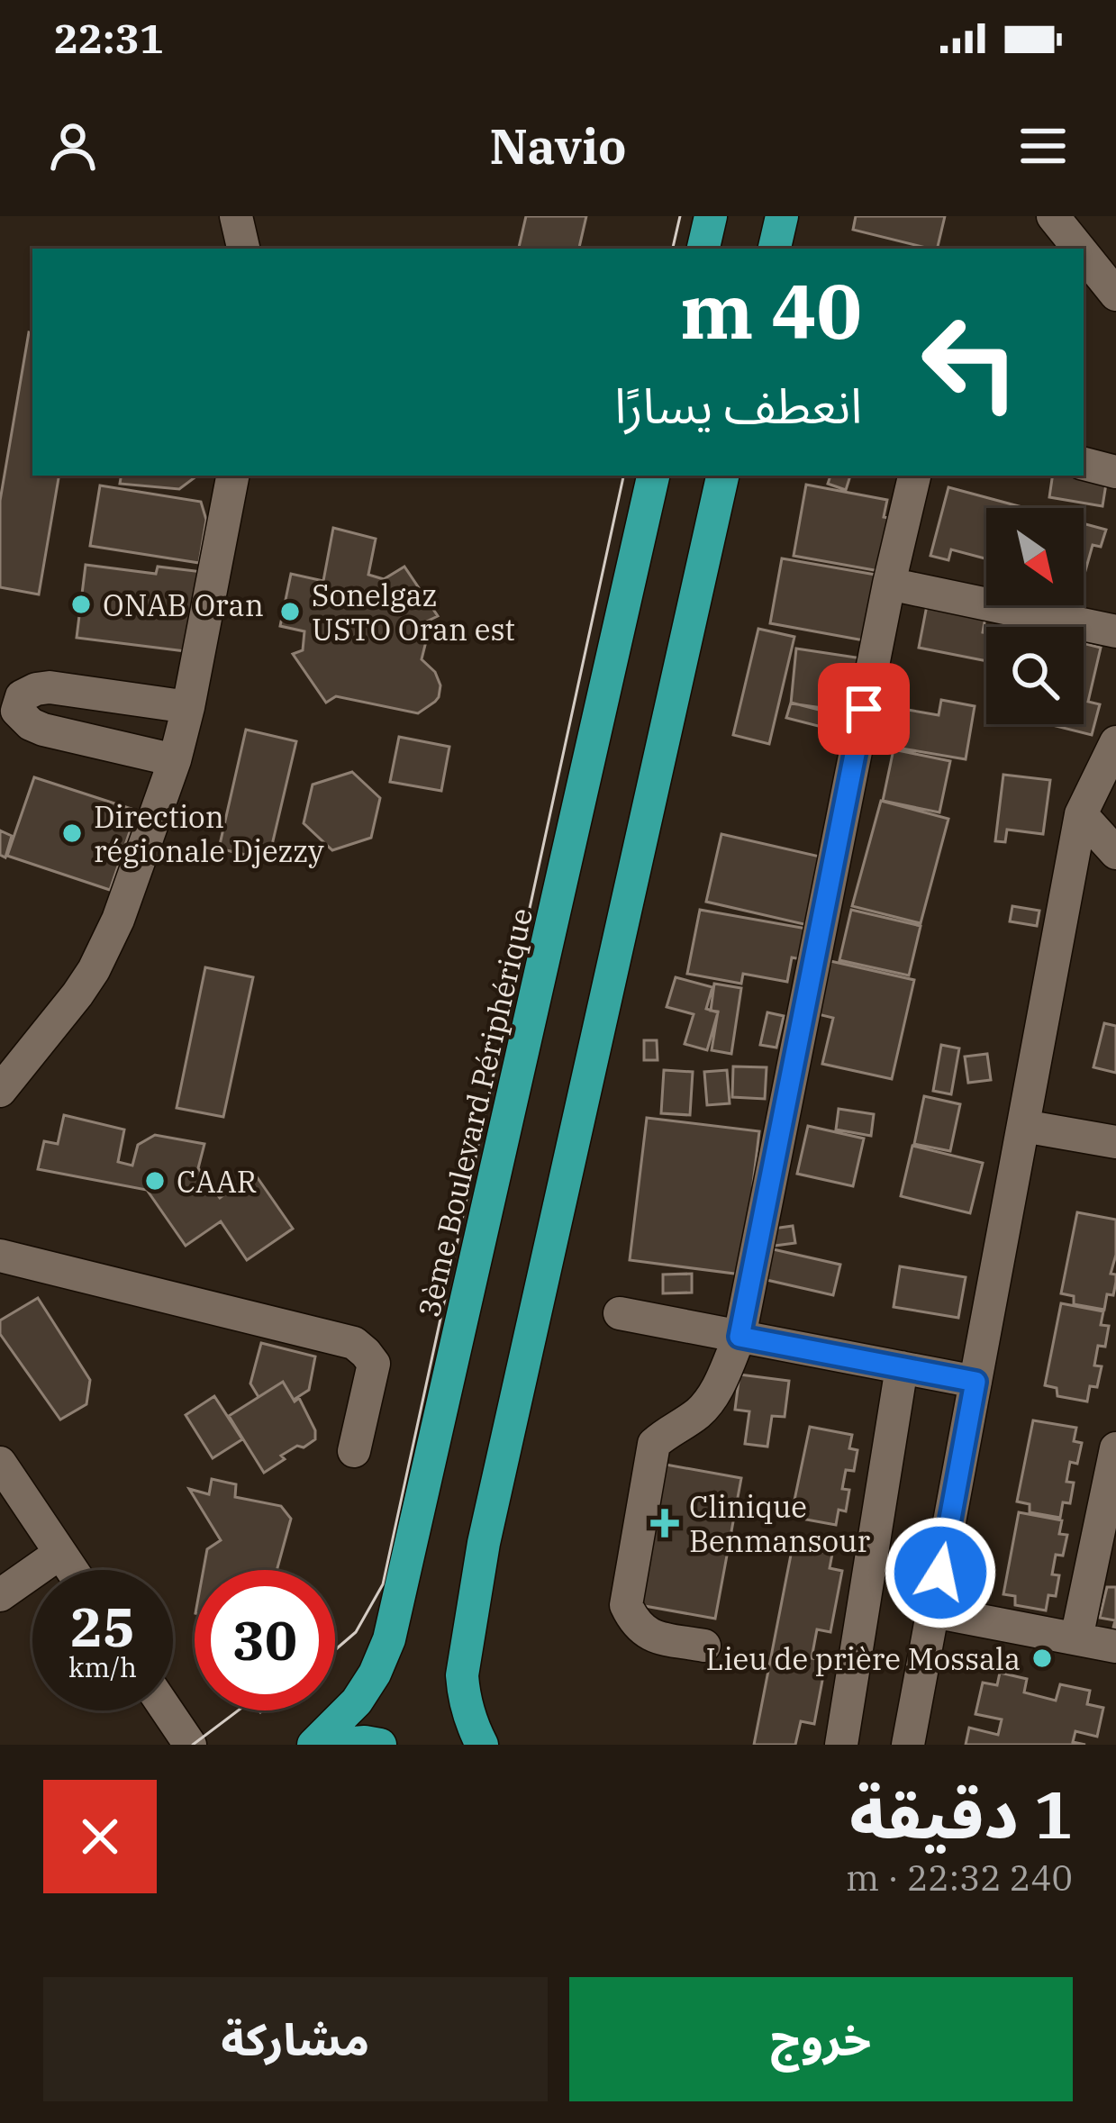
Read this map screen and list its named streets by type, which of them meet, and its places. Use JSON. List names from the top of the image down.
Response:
{
  "streets": {
    "highway": ["3ème Boulevard Périphérique"]
  },
  "places": {
    "other": [
      "ONAB Oran",
      "Sonelgaz USTO Oran est",
      "Direction régionale Djezzy",
      "CAAR",
      "Lieu de prière Mossala"
    ],
    "health": ["Clinique Benmansour"]
  },
  "north": "bottom right",
  "page": {
    "status": "22:31",
    "header": "Navio",
    "turn": ["40 m", "انعطف يسارًا"],
    "speed": "25 km/h",
    "limit": "30",
    "heading": ["1 دقيقة", "240 m · 22:32"],
    "buttons": ["خروج", "مشاركة"]
  }
}
